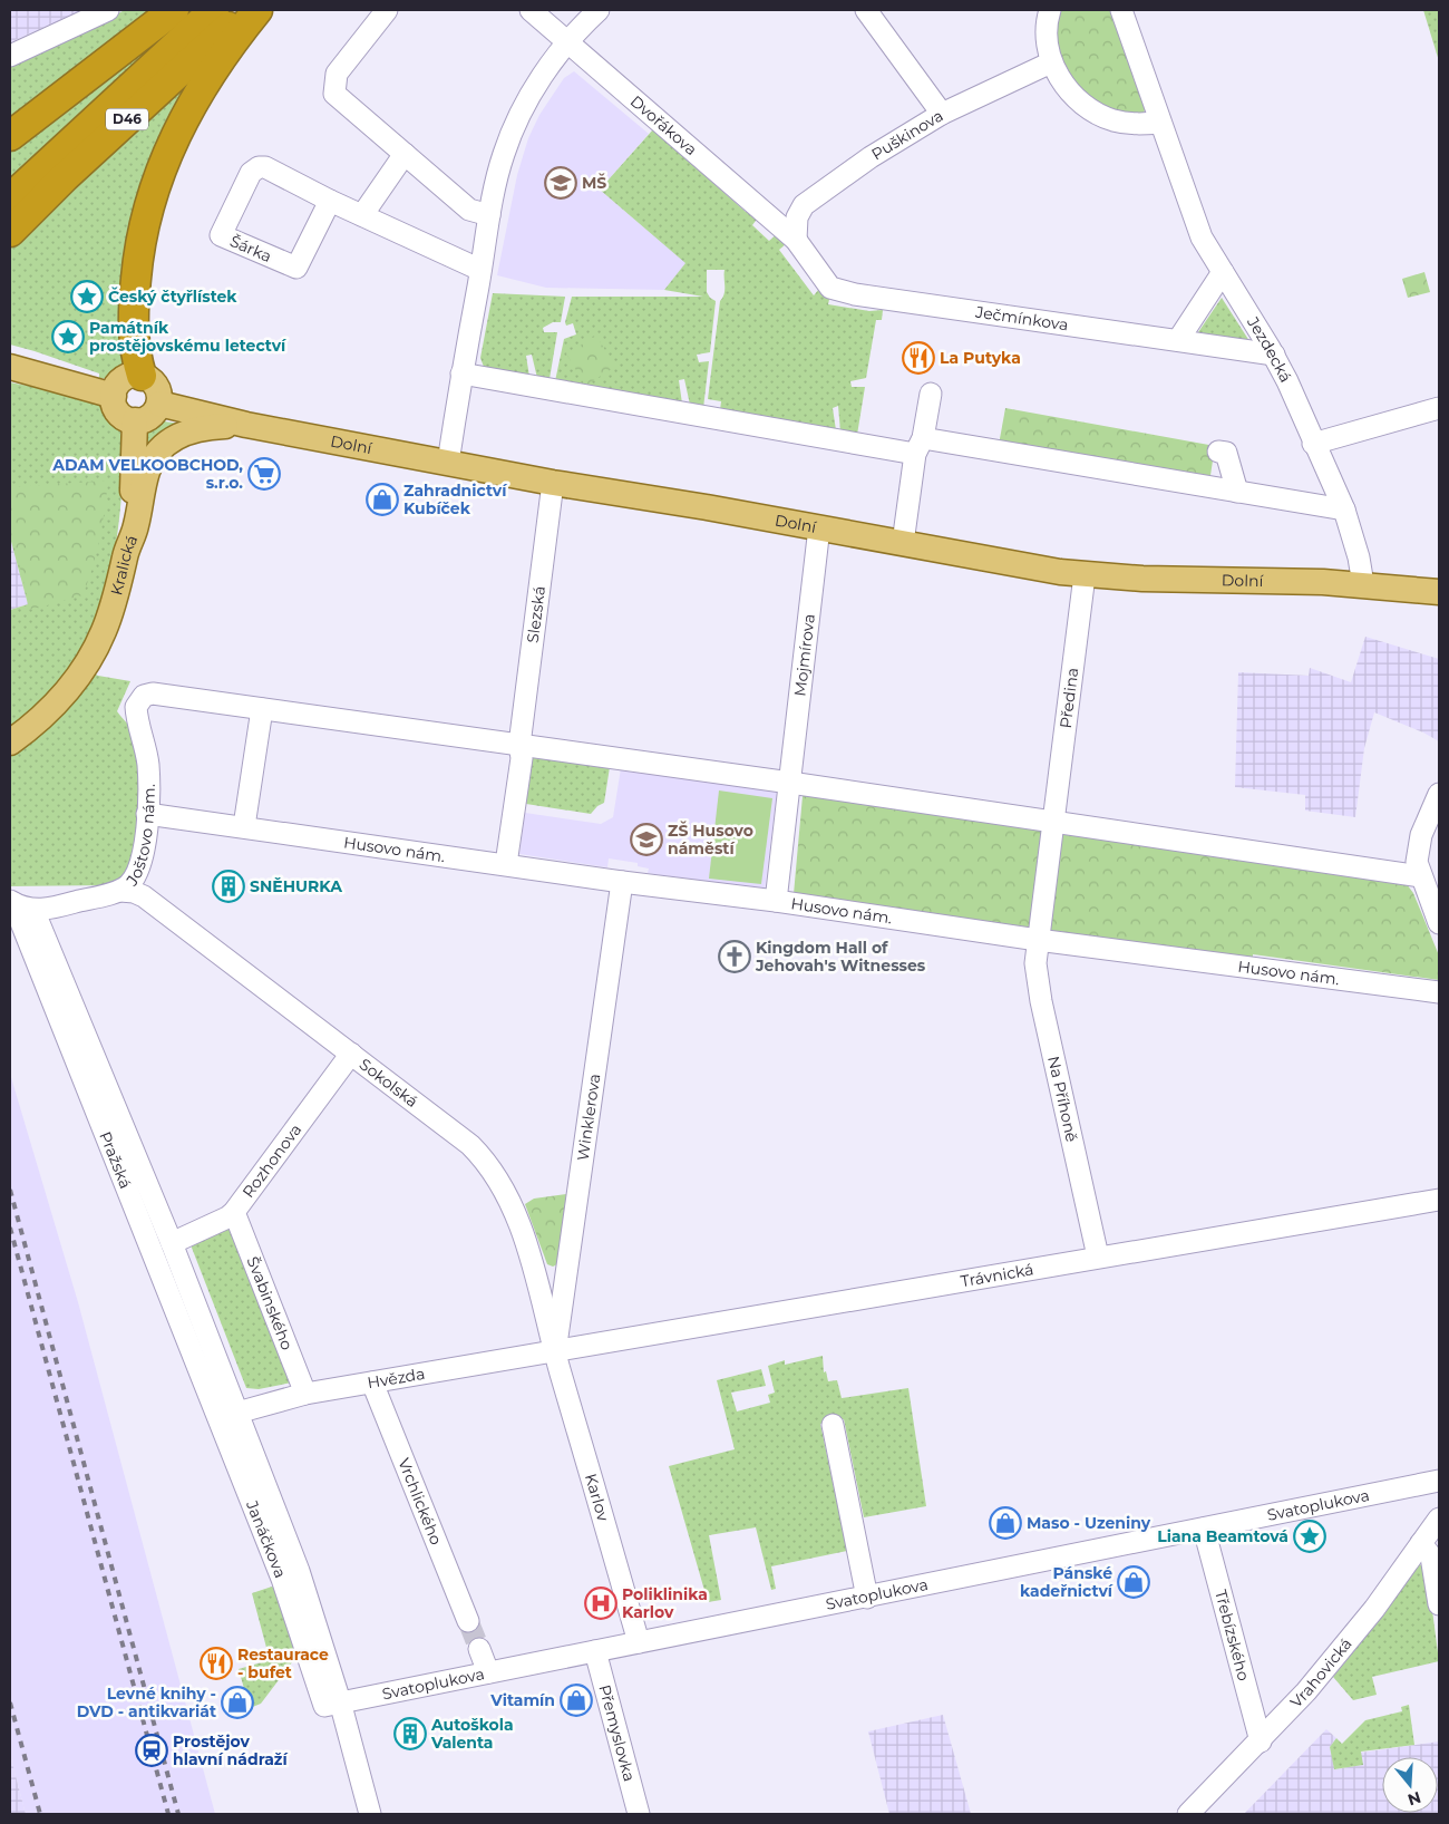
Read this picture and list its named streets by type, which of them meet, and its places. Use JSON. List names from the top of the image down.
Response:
{
  "streets": {
    "highway": ["D46"],
    "main road": ["Dolní", "Kralická"],
    "street": [
      "Dvořákova",
      "Puškinova",
      "Šárka",
      "Ječmínkova",
      "Jezdecká",
      "Slezská",
      "Mojmírova",
      "Předina",
      "Joštovo nám.",
      "Husovo nám.",
      "Sokolská",
      "Na Příhoně",
      "Winklerova",
      "Pražská",
      "Rozhonova",
      "Trávnická",
      "Švabinského",
      "Hvězda",
      "Karlov",
      "Vrchlického",
      "Svatoplukova",
      "Janáčkova",
      "Třebízského",
      "Vrahovická",
      "Přemyslovka"
    ]
  },
  "crossings": [
    ["Dvořákova", "Puškinova"],
    ["Dvořákova", "Ječmínkova"],
    ["Puškinova", "Ječmínkova"],
    ["Ječmínkova", "Jezdecká"],
    ["Jezdecká", "Dolní"],
    ["Dolní", "Kralická"],
    ["Dolní", "Slezská"],
    ["Dolní", "Mojmírova"],
    ["Dolní", "Předina"],
    ["Slezská", "Husovo nám."],
    ["Mojmírova", "Husovo nám."],
    ["Předina", "Husovo nám."],
    ["Předina", "Na Příhoně"],
    ["Joštovo nám.", "Husovo nám."],
    ["Joštovo nám.", "Sokolská"],
    ["Joštovo nám.", "Pražská"],
    ["Husovo nám.", "Na Příhoně"],
    ["Husovo nám.", "Winklerova"],
    ["Sokolská", "Winklerova"],
    ["Sokolská", "Rozhonova"],
    ["Sokolská", "Trávnická"],
    ["Sokolská", "Hvězda"],
    ["Sokolská", "Karlov"],
    ["Na Příhoně", "Trávnická"],
    ["Winklerova", "Trávnická"],
    ["Winklerova", "Hvězda"],
    ["Winklerova", "Karlov"],
    ["Pražská", "Rozhonova"],
    ["Pražská", "Hvězda"],
    ["Pražská", "Janáčkova"],
    ["Rozhonova", "Švabinského"],
    ["Rozhonova", "Janáčkova"],
    ["Trávnická", "Hvězda"],
    ["Trávnická", "Karlov"],
    ["Švabinského", "Hvězda"],
    ["Hvězda", "Karlov"],
    ["Hvězda", "Vrchlického"],
    ["Hvězda", "Janáčkova"],
    ["Karlov", "Svatoplukova"],
    ["Svatoplukova", "Janáčkova"],
    ["Svatoplukova", "Třebízského"],
    ["Svatoplukova", "Přemyslovka"],
    ["Třebízského", "Vrahovická"]
  ],
  "places": {
    "school or university": ["MŠ", "ZŠ Husovo náměstí"],
    "place": ["Český čtyřlístek", "Památník prostějovskému letectví", "Liana Beamtová"],
    "restaurant": ["La Putyka", "Restaurace - bufet"],
    "supermarket": ["ADAM VELKOOBCHOD, s.r.o."],
    "shop": [
      "Zahradnictví Kubíček",
      "Maso - Uzeniny",
      "Pánské kadeřnictví",
      "Vitamín",
      "Levné knihy - DVD - antikvariát"
    ],
    "building": ["SNĚHURKA", "Autoškola Valenta"],
    "church": ["Kingdom Hall of Jehovah's Witnesses"],
    "hospital": ["Poliklinika Karlov"],
    "station": ["Prostějov hlavní nádraží"]
  },
  "north": "bottom"
}
